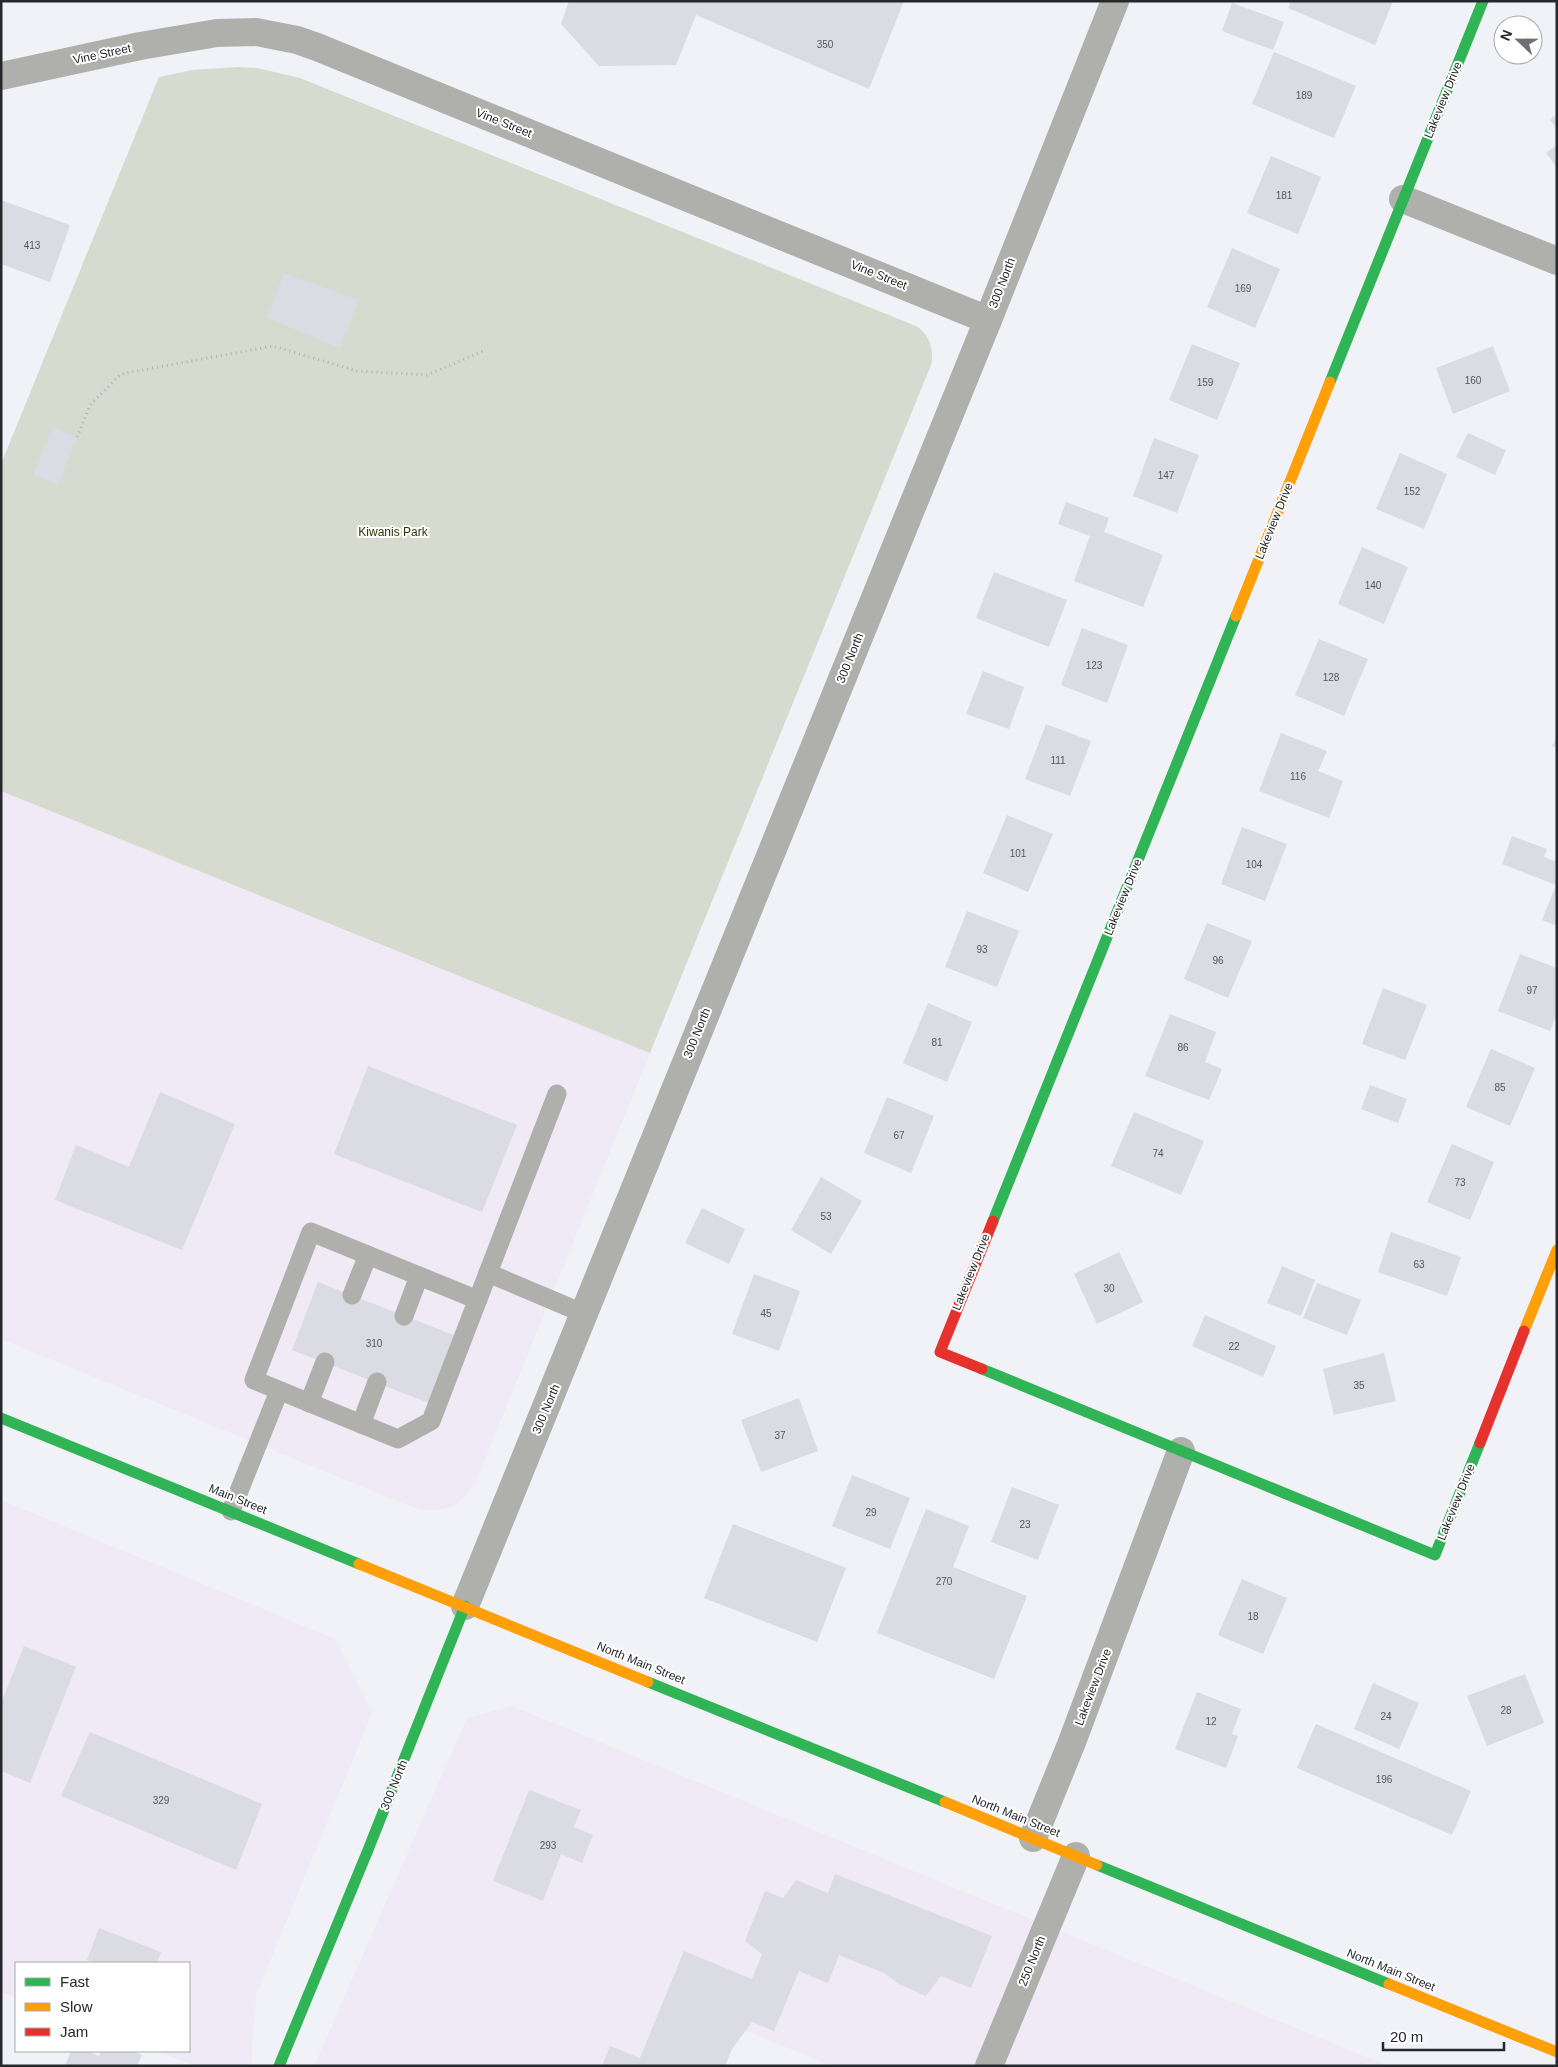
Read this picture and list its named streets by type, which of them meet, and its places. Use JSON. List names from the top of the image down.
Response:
{
  "streets": {
    "street": [
      "Vine Street",
      "Lakeview Drive",
      "300 North",
      "Main Street",
      "North Main Street",
      "250 North"
    ]
  },
  "crossings": [
    ["Vine Street", "300 North"],
    ["Lakeview Drive", "North Main Street"],
    ["300 North", "Main Street"],
    ["300 North", "North Main Street"],
    ["Main Street", "North Main Street"],
    ["North Main Street", "250 North"]
  ],
  "parks": ["Kiwanis Park"],
  "house_numbers": [
    "350",
    "189",
    "181",
    "413",
    "169",
    "160",
    "159",
    "147",
    "152",
    "140",
    "123",
    "128",
    "111",
    "116",
    "101",
    "104",
    "93",
    "96",
    "97",
    "81",
    "86",
    "85",
    "67",
    "74",
    "73",
    "53",
    "63",
    "30",
    "45",
    "310",
    "22",
    "35",
    "37",
    "29",
    "23",
    "270",
    "18",
    "28",
    "24",
    "12",
    "196",
    "329",
    "293"
  ],
  "legend": ["Fast", "Slow", "Jam"],
  "scale_bar": "20 m",
  "north": "left"
}
